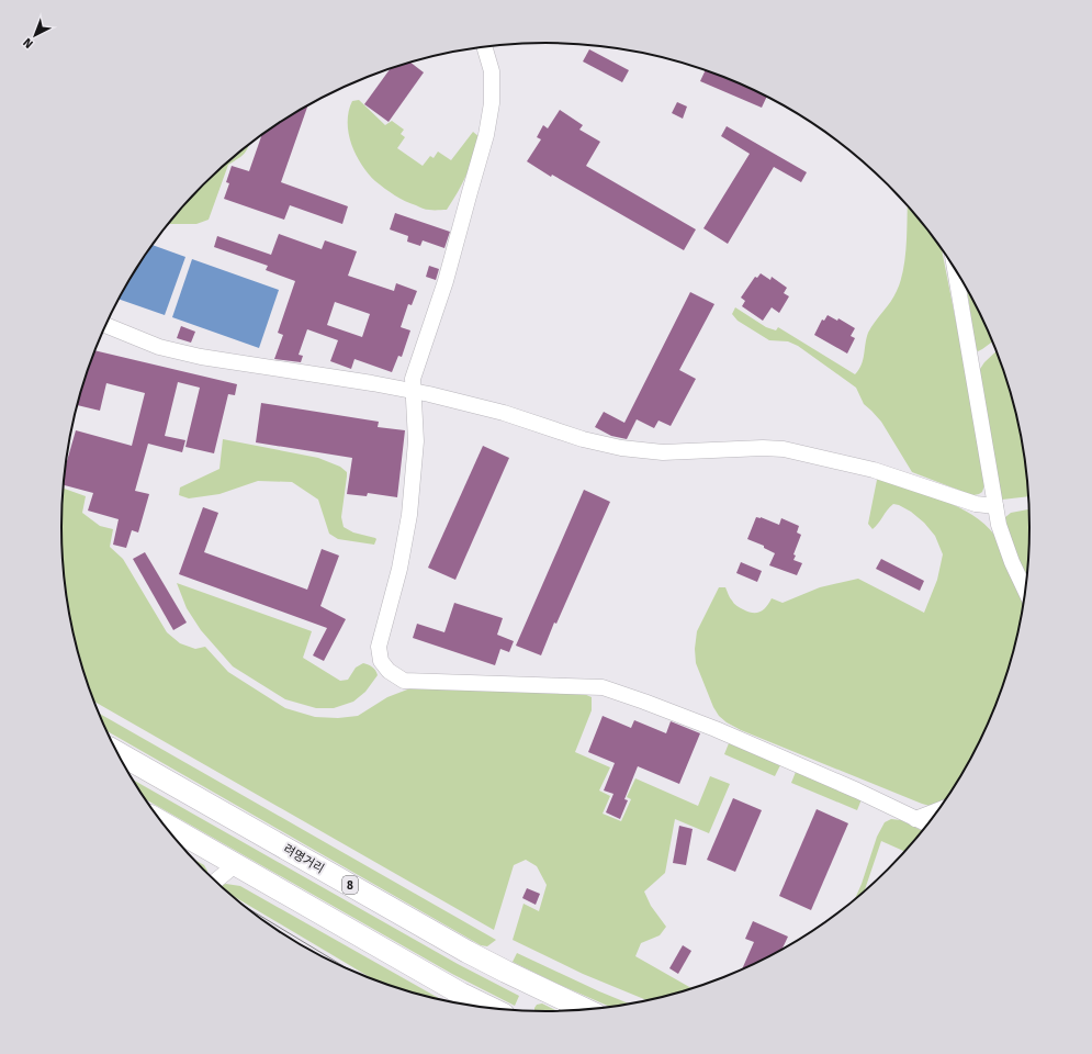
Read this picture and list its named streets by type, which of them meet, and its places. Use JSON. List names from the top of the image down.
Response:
{
  "streets": {
    "highway": ["려명거리", "8"]
  },
  "north": "bottom left"
}
